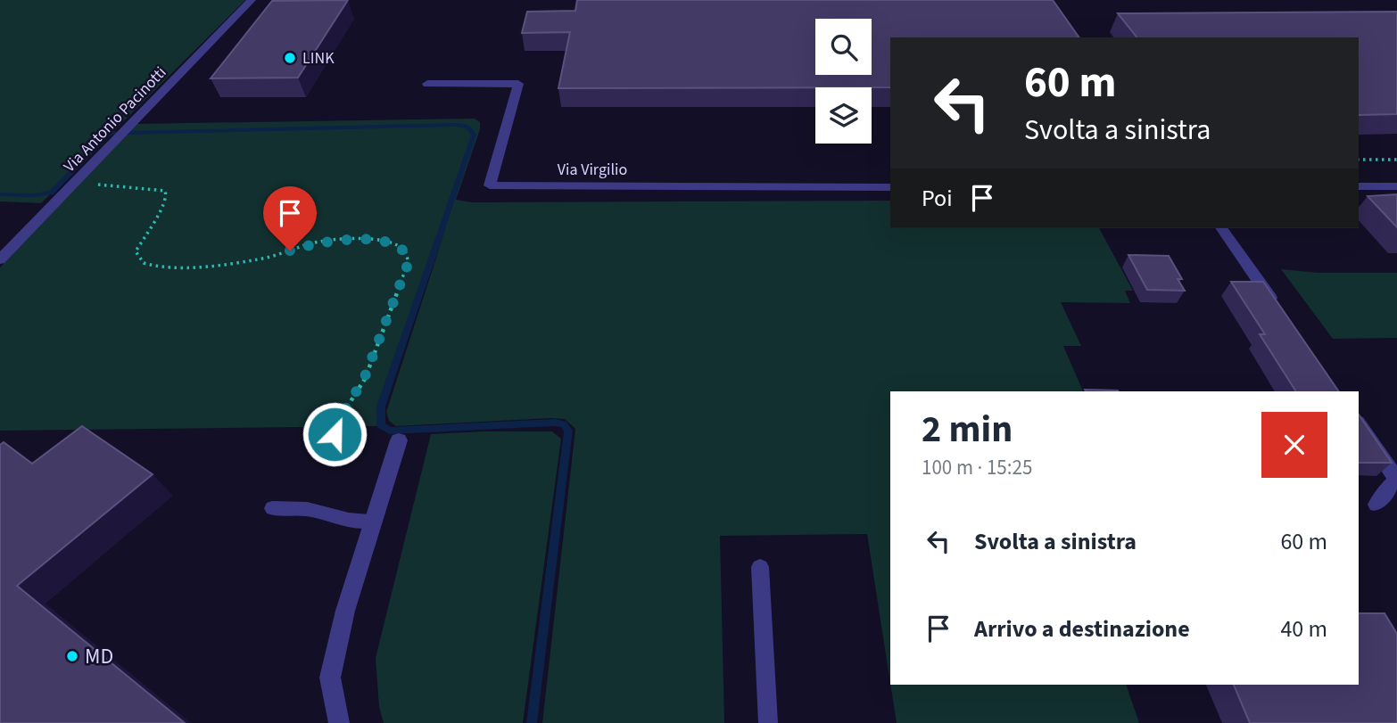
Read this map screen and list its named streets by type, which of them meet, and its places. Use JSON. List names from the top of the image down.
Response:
{
  "streets": {
    "street": ["Via Antonio Pacinotti", "Via Virgilio"]
  },
  "places": ["LINK", "MD"],
  "page": {
    "turn": ["60 m", "Svolta a sinistra"],
    "then": "Poi",
    "heading": ["2 min", "100 m · 15:25"],
    "list": [
      {
        "name": "Svolta a sinistra",
        "value": "60 m"
      },
      {
        "name": "Arrivo a destinazione",
        "value": "40 m"
      }
    ]
  }
}
